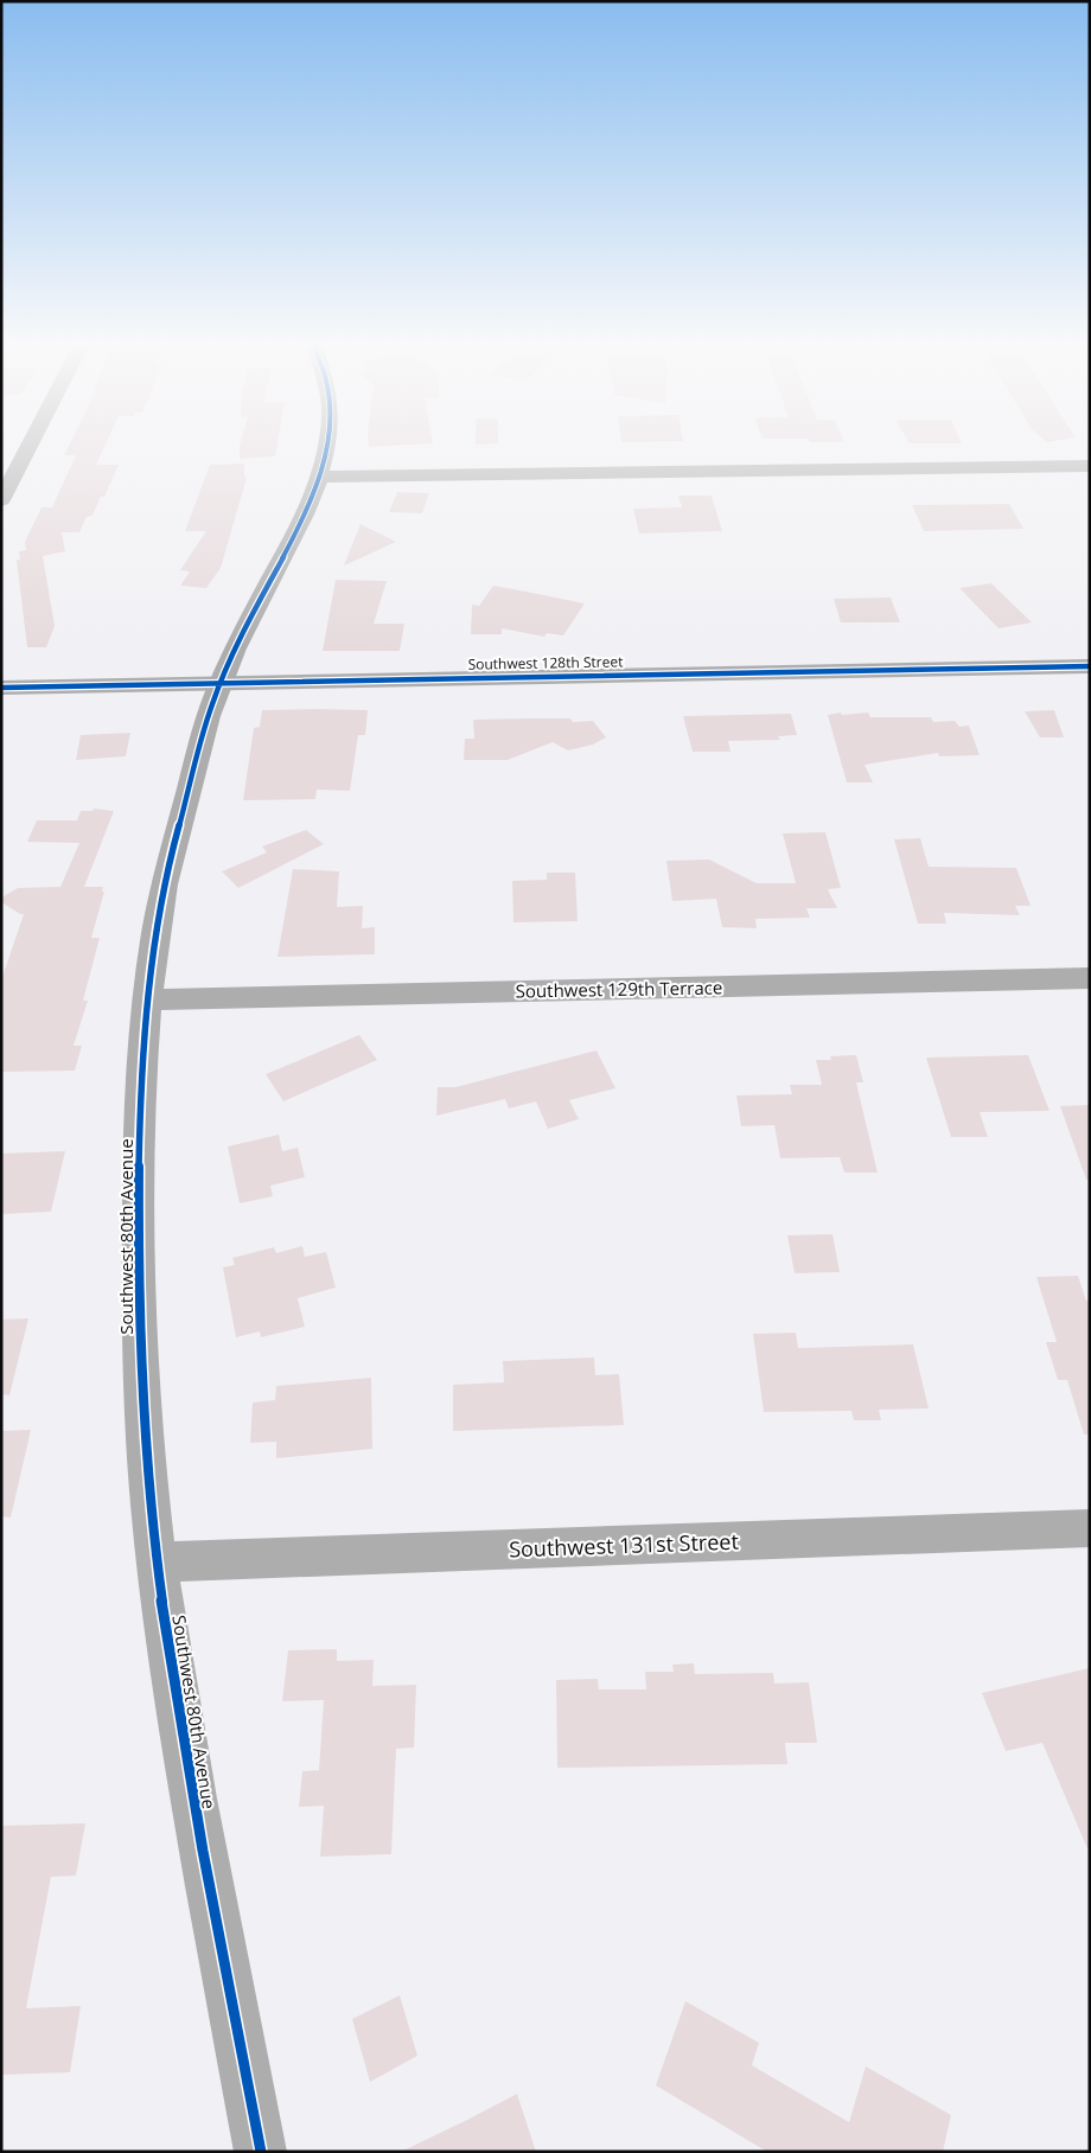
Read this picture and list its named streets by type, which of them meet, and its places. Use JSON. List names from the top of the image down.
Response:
{
  "streets": {
    "street": [
      "Southwest 128th Street",
      "Southwest 129th Terrace",
      "Southwest 80th Avenue",
      "Southwest 131st Street"
    ]
  },
  "crossings": [
    ["Southwest 128th Street", "Southwest 80th Avenue"],
    ["Southwest 129th Terrace", "Southwest 80th Avenue"],
    ["Southwest 80th Avenue", "Southwest 131st Street"]
  ]
}
